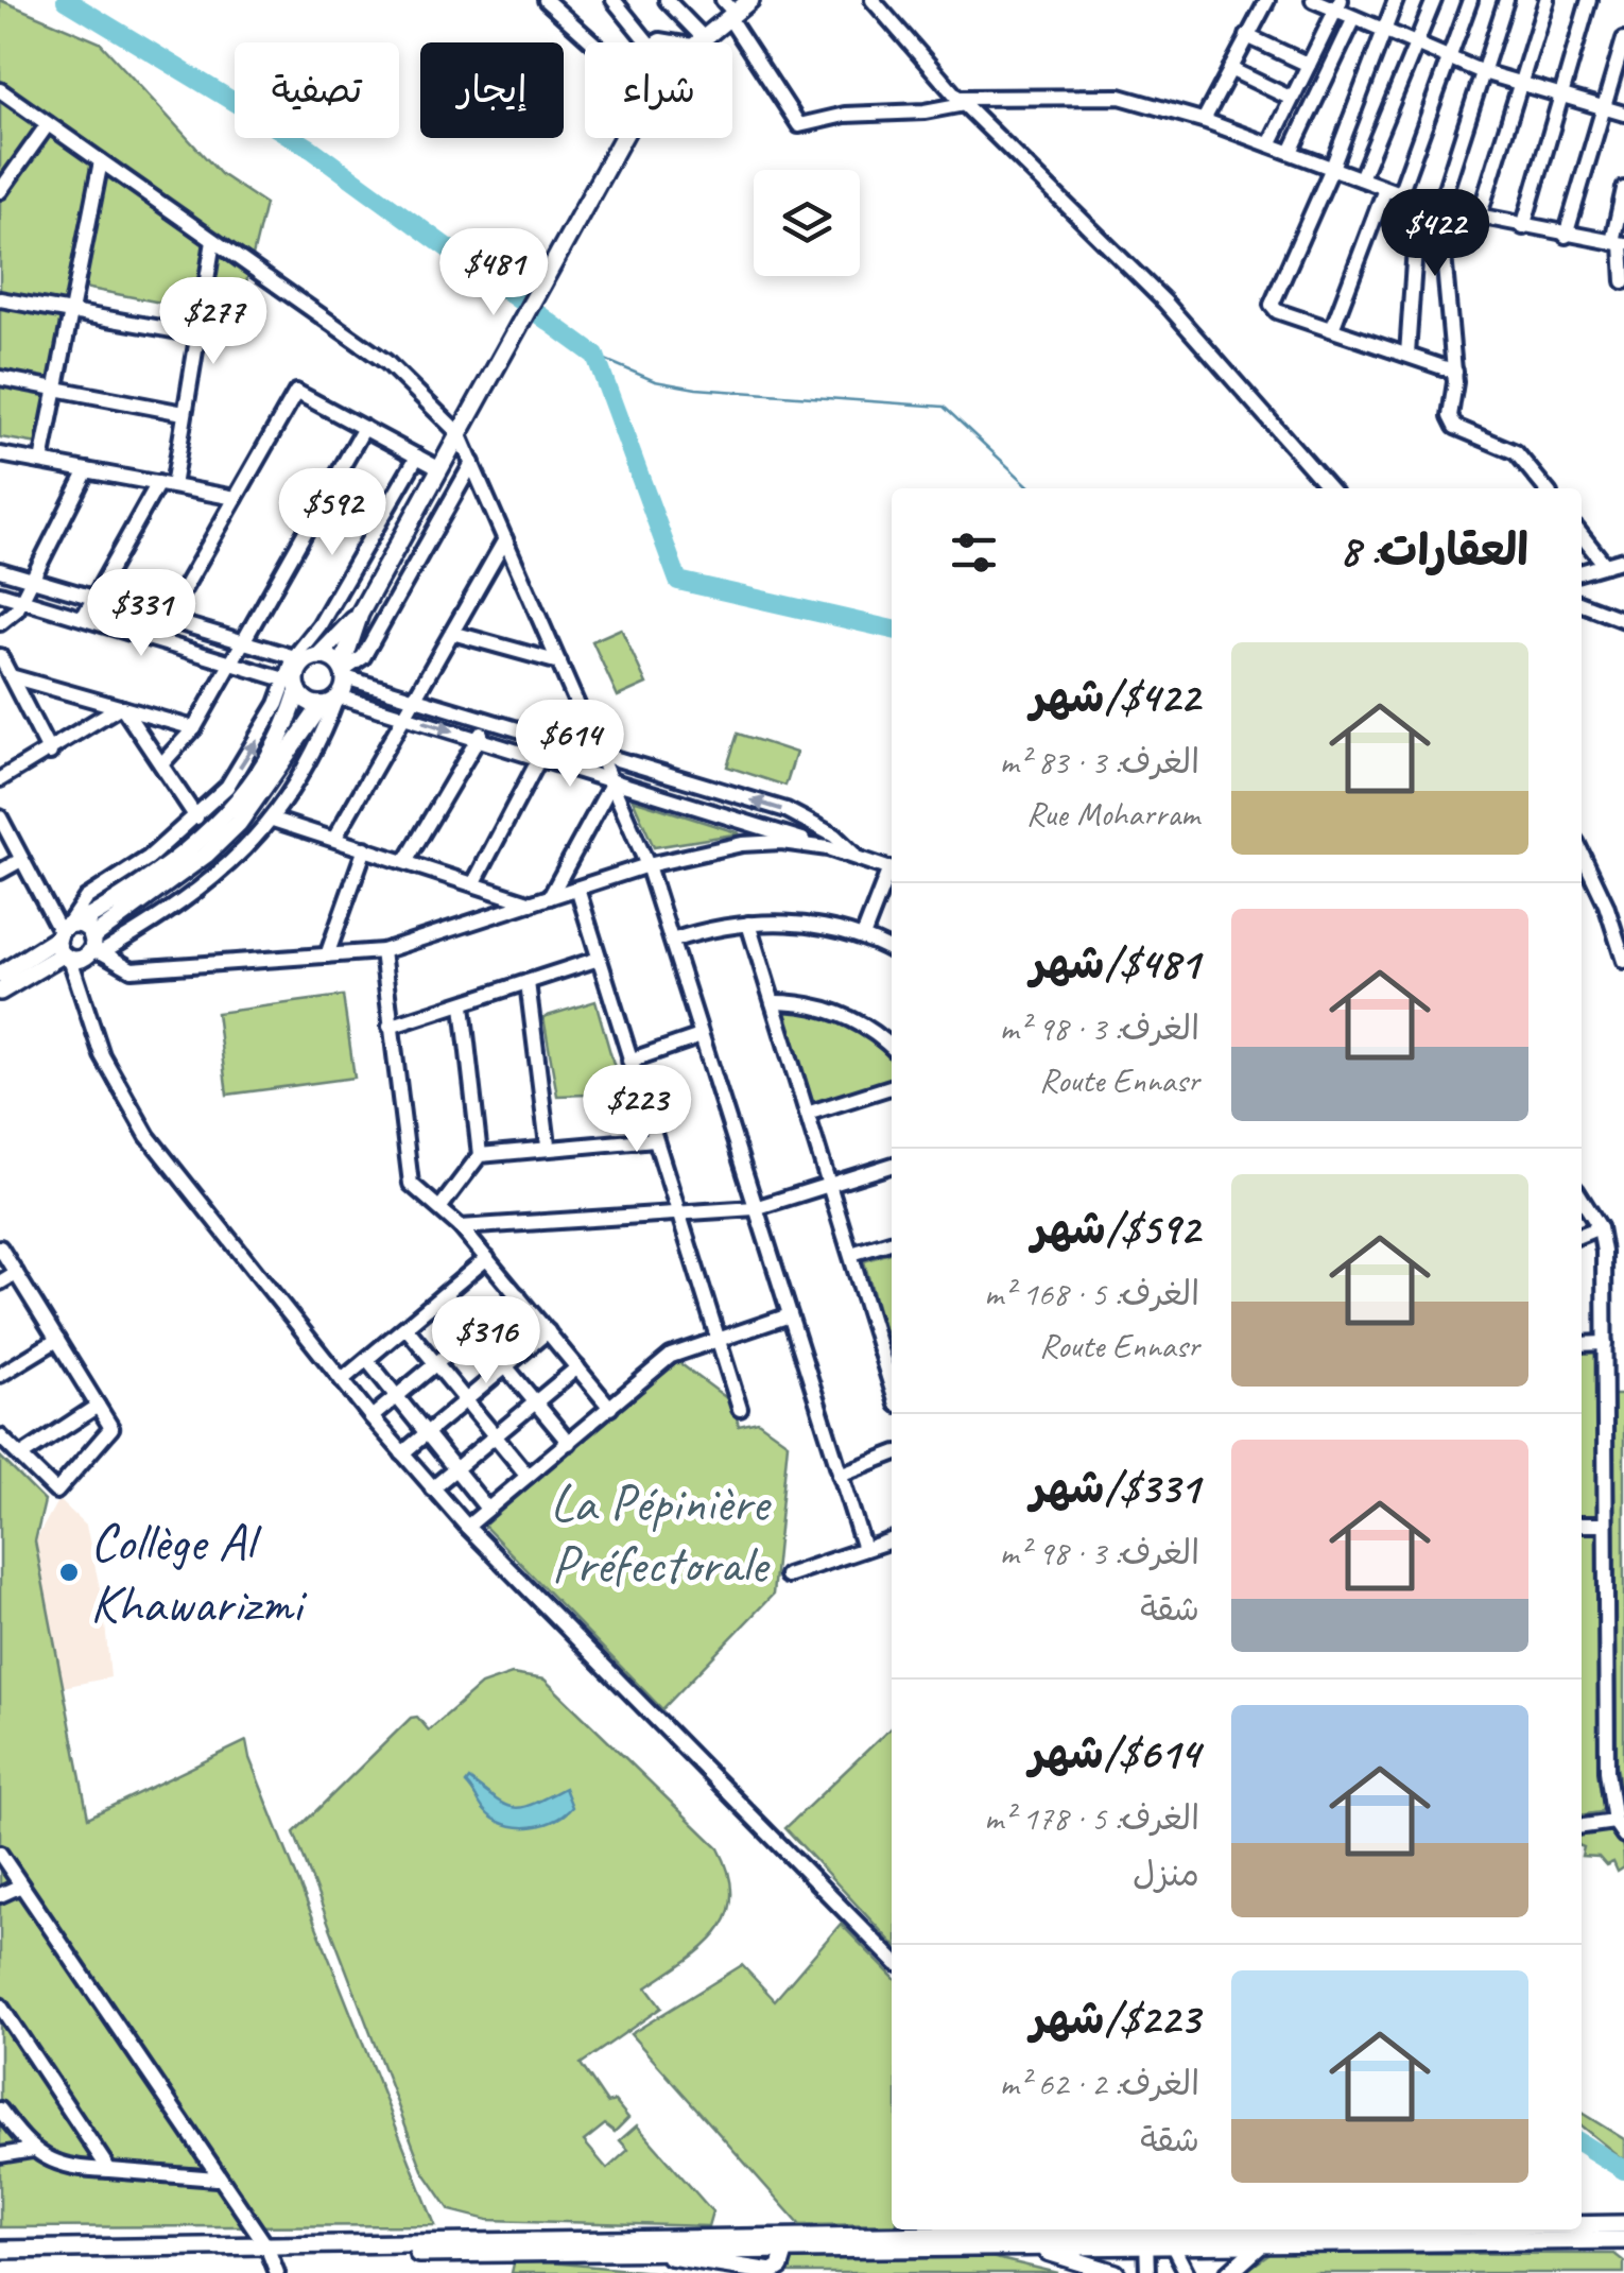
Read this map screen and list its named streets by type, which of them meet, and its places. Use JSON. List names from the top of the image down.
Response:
{
  "parks": ["La Pépinière Préfectorale"],
  "places": ["Collège Al Khawarizmi"],
  "page": {
    "chip": ["شراء", "إيجار", "تصفية"],
    "price": [
      "$422",
      "$481",
      "$277",
      "$592",
      "$331",
      "$614",
      "$223",
      "$316"
    ],
    "heading": "العقارات: 8",
    "list": [
      {
        "name": "$422/شهر",
        "note": "الغرف: 3 · 83 m² · Rue Moharram"
      },
      {
        "name": "$481/شهر",
        "note": "الغرف: 3 · 98 m² · Route Ennasr"
      },
      {
        "name": "$592/شهر",
        "note": "الغرف: 5 · 168 m² · Route Ennasr"
      },
      {
        "name": "$331/شهر",
        "note": "الغرف: 3 · 98 m² · شقة"
      },
      {
        "name": "$614/شهر",
        "note": "الغرف: 5 · 178 m² · منزل"
      },
      {
        "name": "$223/شهر",
        "note": "الغرف: 2 · 62 m² · شقة"
      }
    ]
  }
}
